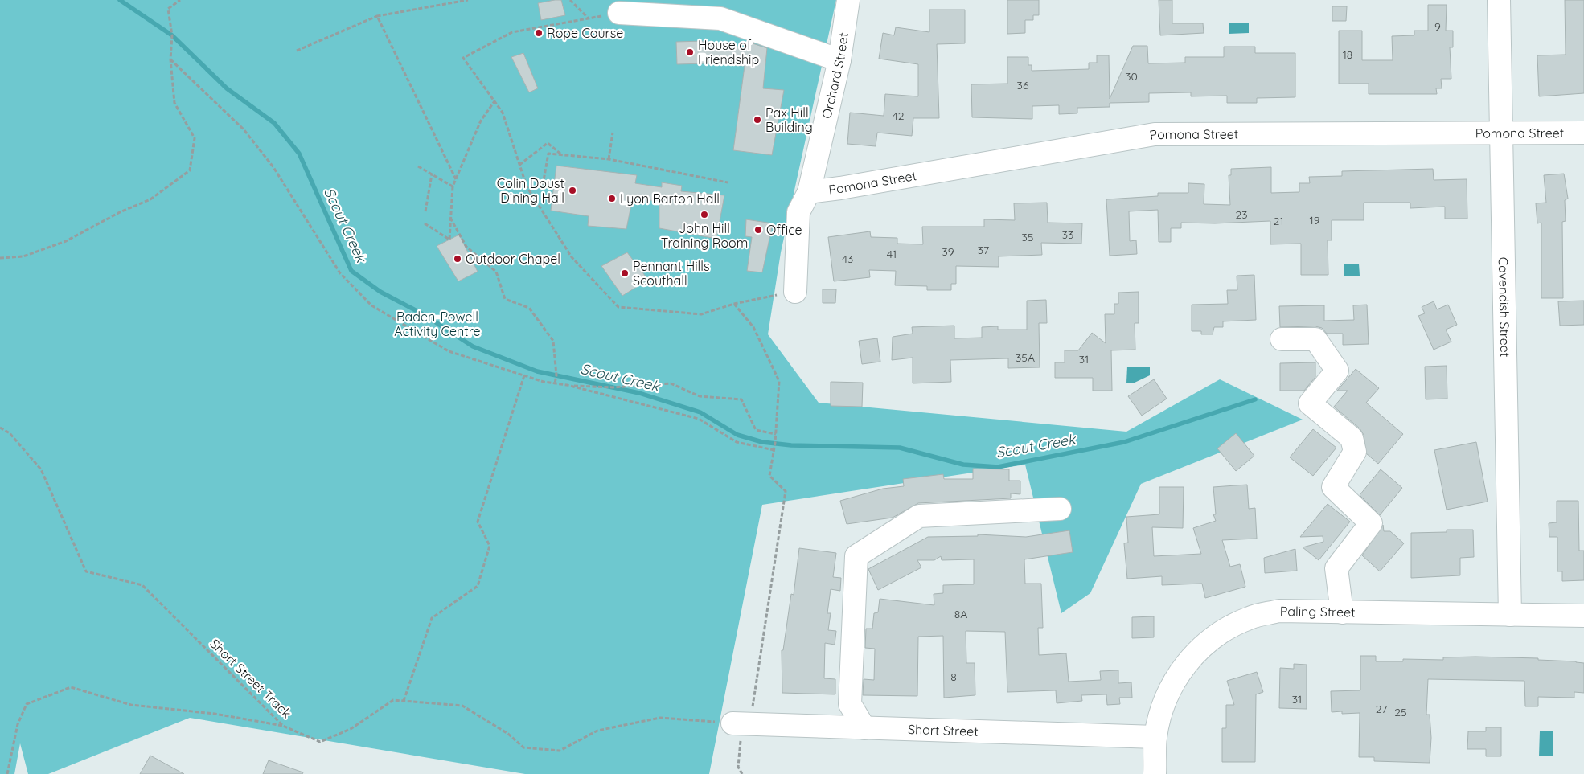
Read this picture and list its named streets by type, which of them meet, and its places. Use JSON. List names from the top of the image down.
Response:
{
  "streets": {
    "street": [
      "Orchard Street",
      "Pomona Street",
      "Cavendish Street",
      "Paling Street",
      "Short Street"
    ],
    "path": ["Short Street Track"]
  },
  "crossings": [
    ["Orchard Street", "Pomona Street"],
    ["Pomona Street", "Cavendish Street"],
    ["Cavendish Street", "Paling Street"],
    ["Paling Street", "Short Street"],
    ["Short Street Track", "Short Street"]
  ],
  "water": ["Scout Creek"],
  "parks": ["Baden-Powell Activity Centre"],
  "places": [
    "Rope Course",
    "House of Friendship",
    "Pax Hill Building",
    "Colin Doust Dining Hall",
    "Lyon Barton Hall",
    "John Hill Training Room",
    "Office",
    "Outdoor Chapel",
    "Pennant Hills Scouthall"
  ],
  "house_numbers": [
    "9",
    "18",
    "30",
    "36",
    "42",
    "23",
    "19",
    "21",
    "33",
    "35",
    "37",
    "39",
    "41",
    "43",
    "35A",
    "31",
    "8A",
    "8",
    "31",
    "27",
    "25"
  ]
}
